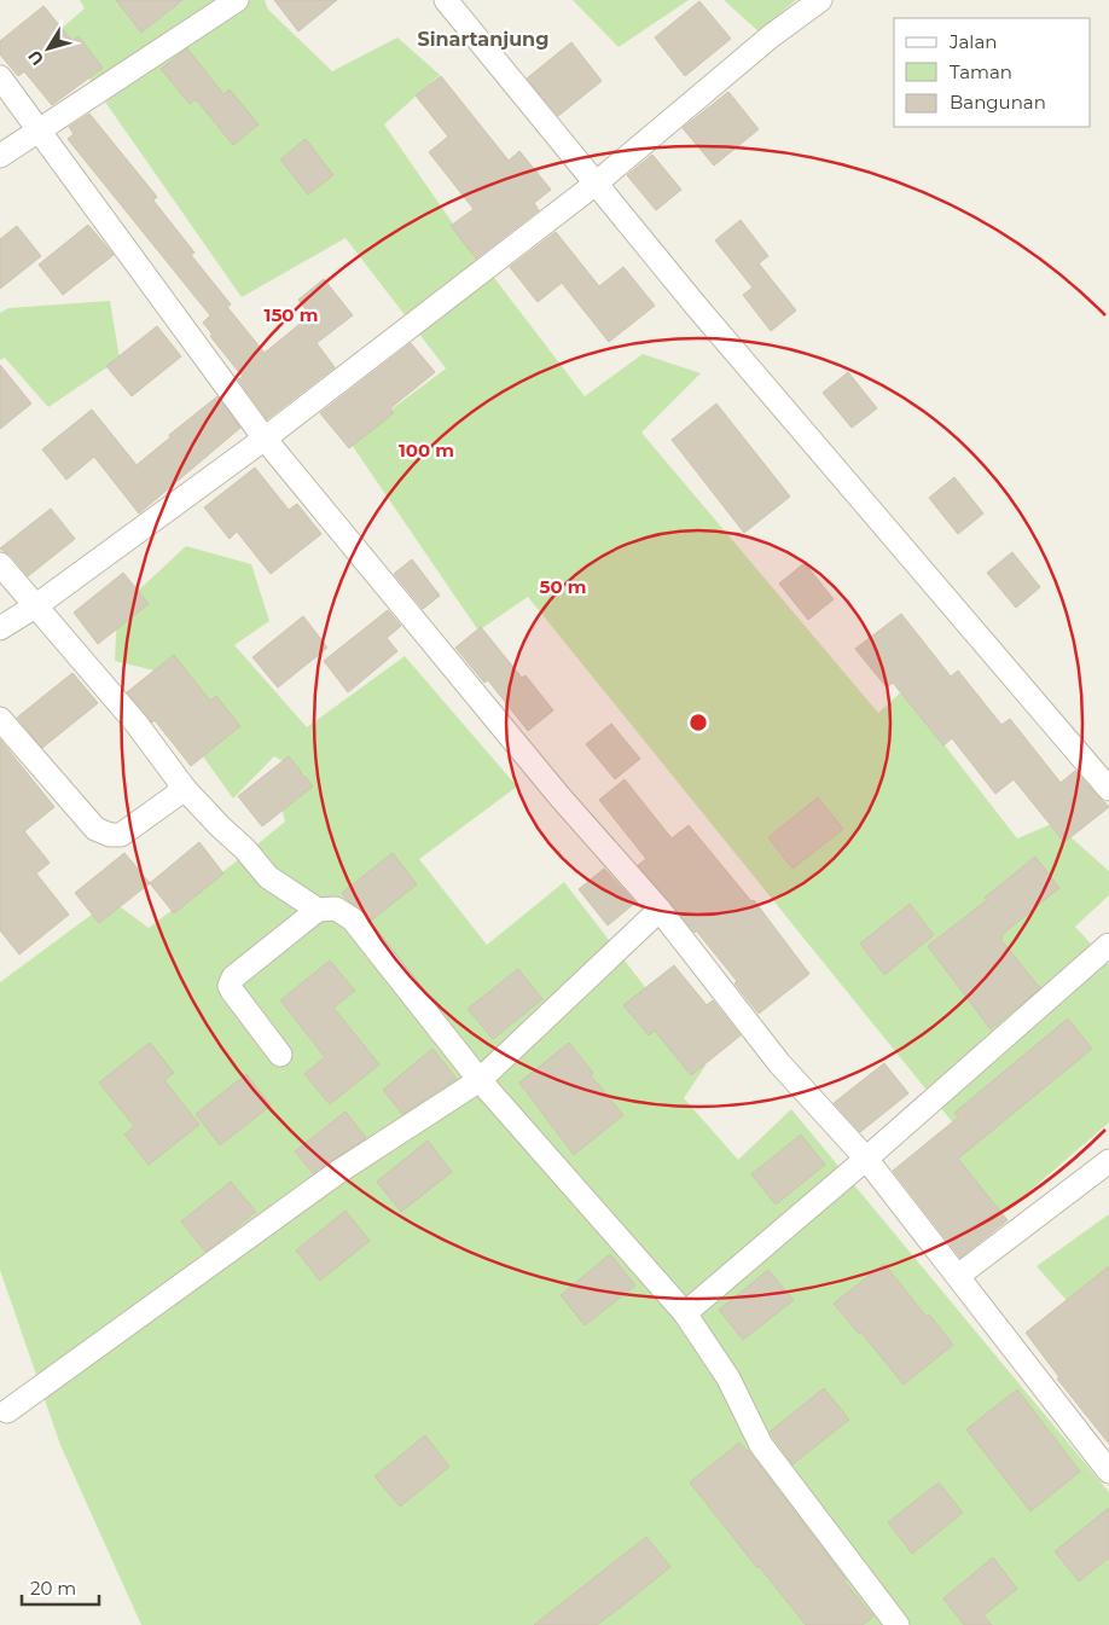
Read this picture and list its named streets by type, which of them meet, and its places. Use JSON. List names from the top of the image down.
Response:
{
  "districts": ["Sinartanjung"],
  "legend": ["Jalan", "Taman", "Bangunan"],
  "scale_bar": "20 m",
  "north": "bottom left",
  "rings": ["150 m", "100 m", "50 m"]
}
